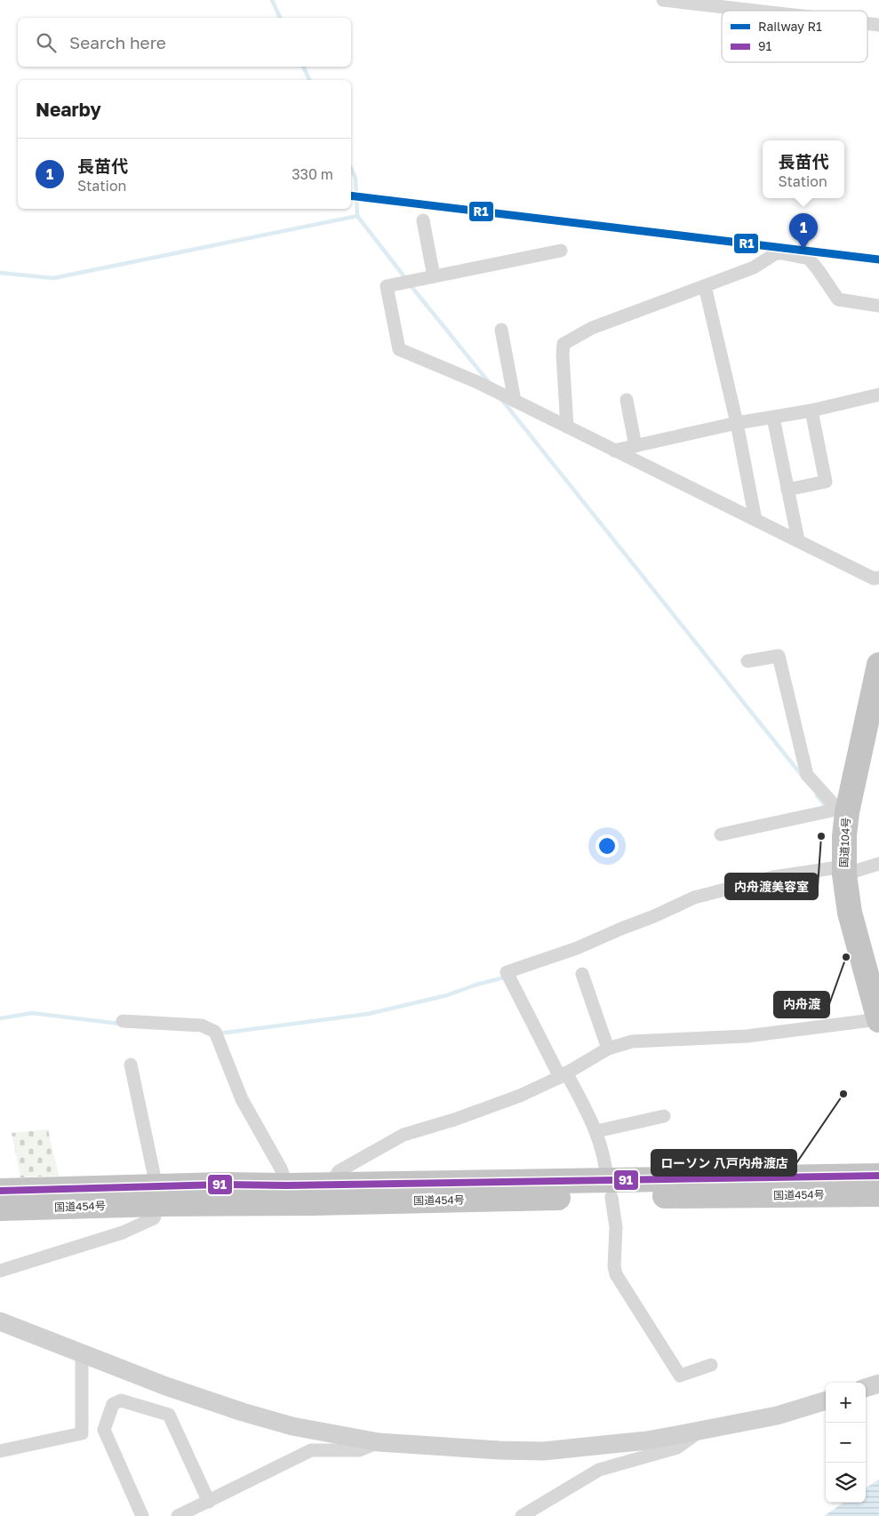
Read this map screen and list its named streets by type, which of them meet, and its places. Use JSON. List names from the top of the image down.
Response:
{
  "streets": {
    "highway": ["国道104号", "国道454号"]
  },
  "places": ["内舟渡美容室", "内舟渡", "ローソン 八戸内舟渡店"],
  "lines": ["rail line R1", "transit line 91"],
  "legend": ["Railway R1", "91"],
  "page": {
    "search": "Search here",
    "heading": "Nearby",
    "list": [
      {
        "mark": "1",
        "name": "長苗代",
        "note": "Station",
        "value": "330 m"
      }
    ],
    "popup": ["長苗代", "Station"],
    "pins": "1",
    "map_buttons": ["+", "−"]
  }
}
